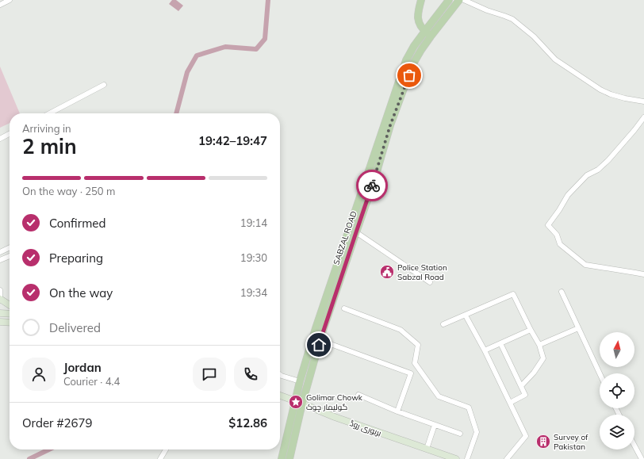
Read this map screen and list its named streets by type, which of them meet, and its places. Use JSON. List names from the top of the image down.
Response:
{
  "streets": {
    "main road": ["SABZAL ROAD", "بریوری روڈ"]
  },
  "crossings": [
    ["SABZAL ROAD", "بریوری روڈ"]
  ],
  "places": {
    "public building": ["Police Station Sabzal Road"],
    "place": ["Golimar Chowk گولیمار چوک"],
    "building": ["Survey of Pakistan"]
  },
  "north": "top",
  "page": {
    "heading": ["2 min", "Arriving in", "19:42–19:47"],
    "panel": [
      "Jordan",
      "Courier · 4.4",
      "Order #2679",
      "$12.86"
    ],
    "bar": "On the way · 250 m",
    "list": [
      ["Confirmed", "19:14"],
      ["Preparing", "19:30"],
      ["On the way", "19:34"],
      "Delivered"
    ]
  }
}
